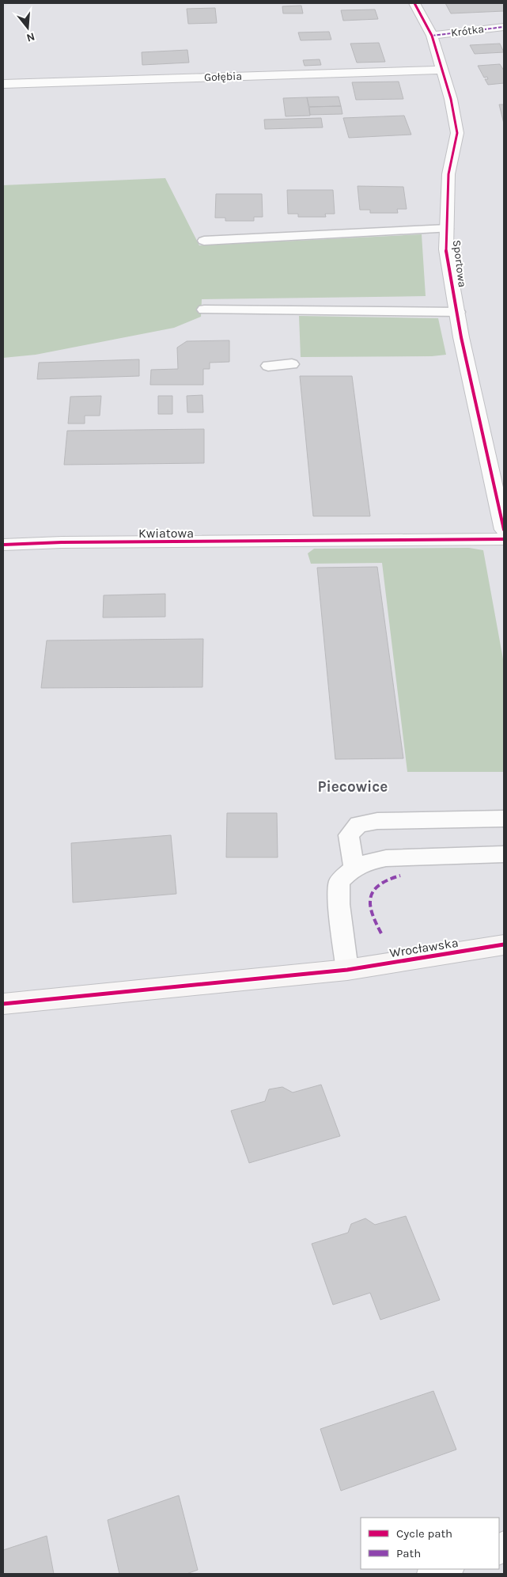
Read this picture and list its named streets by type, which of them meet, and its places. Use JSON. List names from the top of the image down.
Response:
{
  "streets": {
    "street": [
      "Krótka",
      "Gołębia",
      "Sportowa",
      "Kwiatowa",
      "Wrocławska"
    ]
  },
  "crossings": [
    ["Krótka", "Sportowa"],
    ["Gołębia", "Sportowa"]
  ],
  "districts": ["Piecowice"],
  "legend": ["Cycle path", "Path"],
  "north": "bottom"
}
